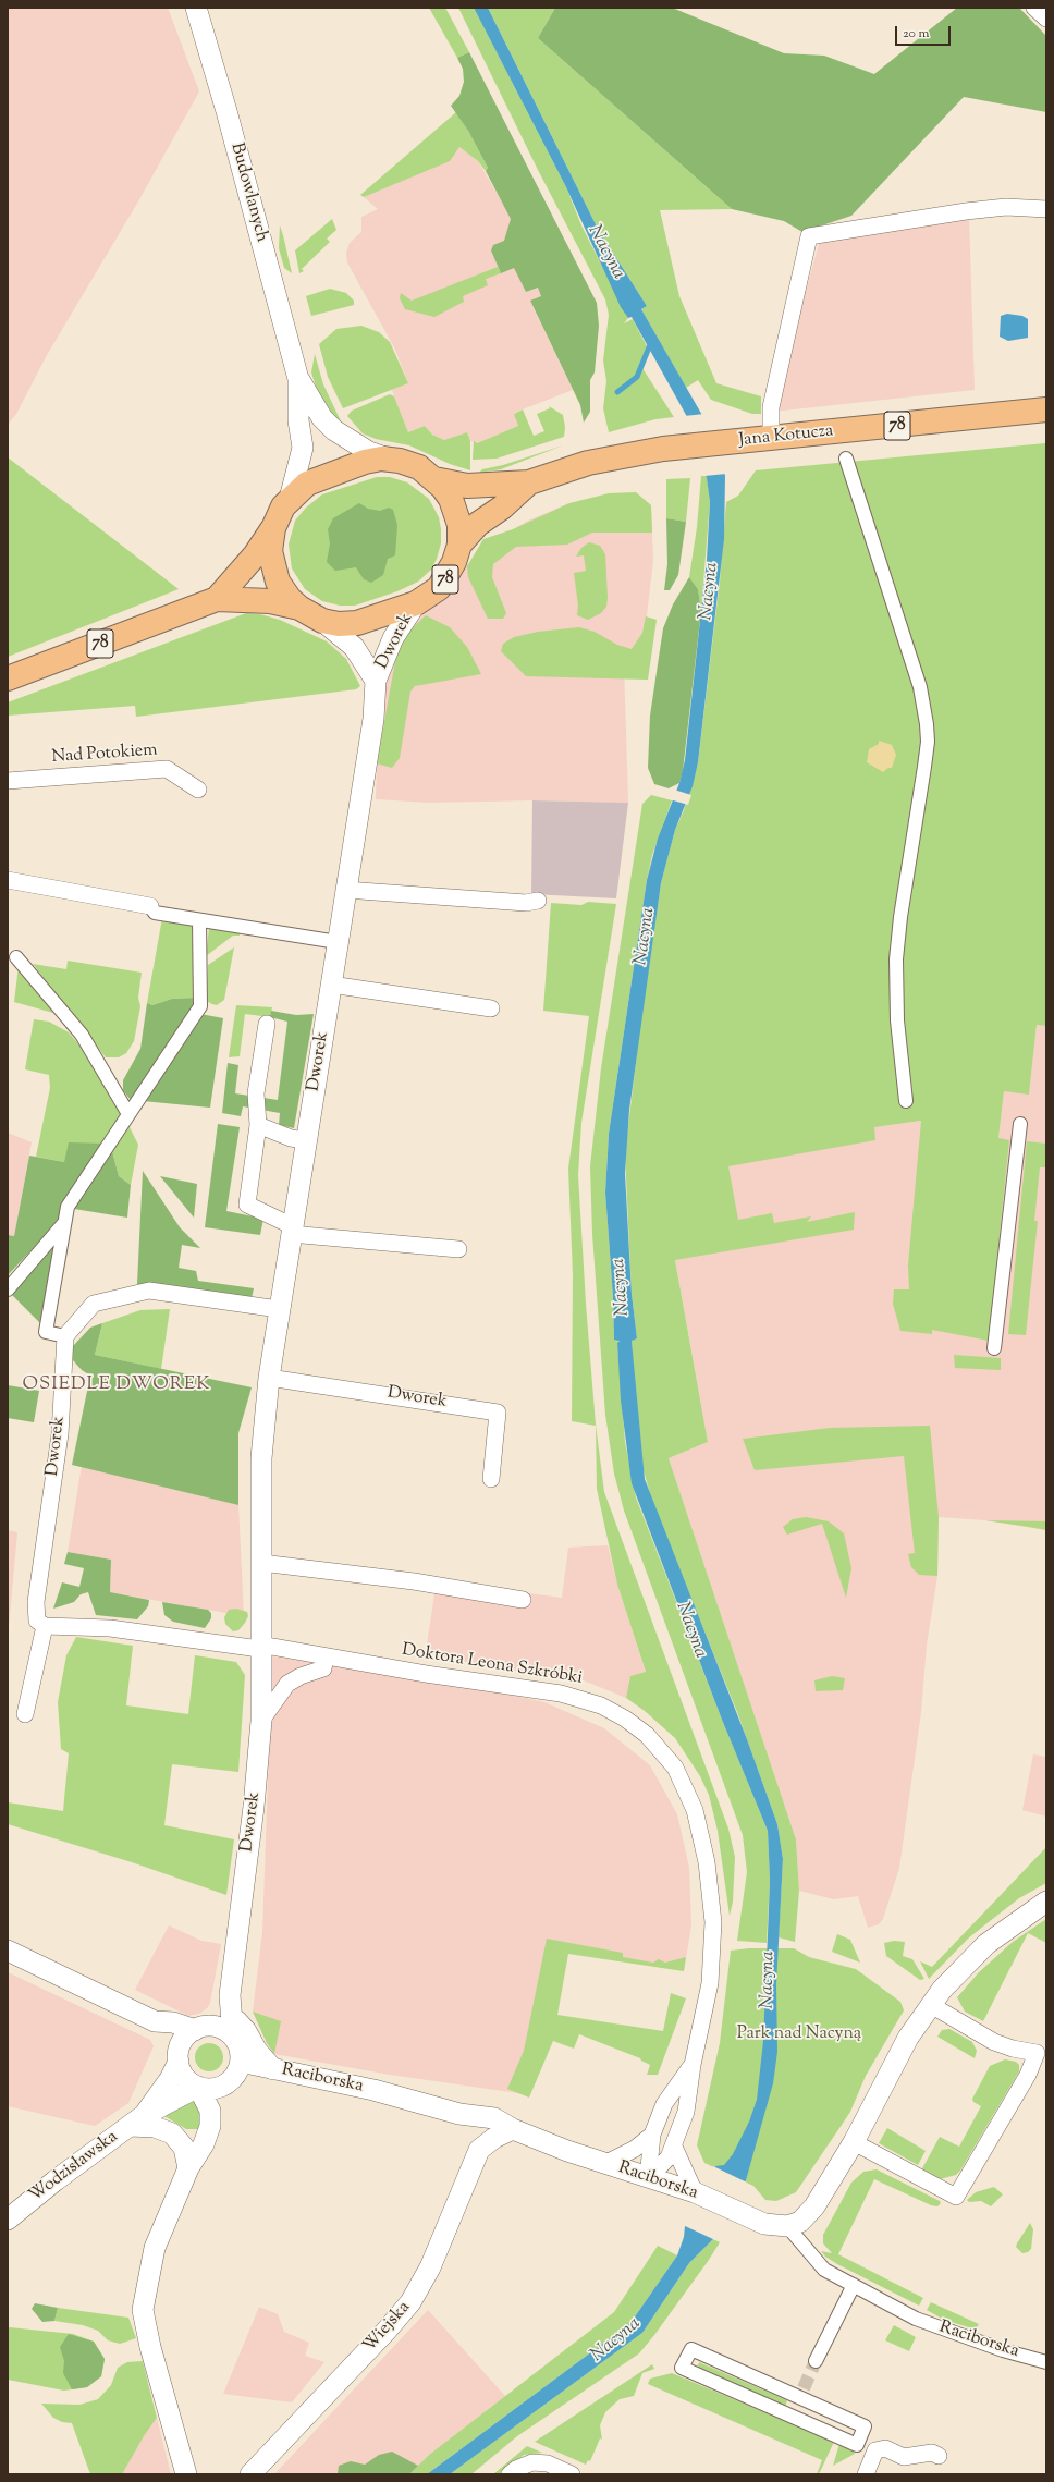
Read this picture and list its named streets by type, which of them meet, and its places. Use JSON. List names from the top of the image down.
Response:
{
  "streets": {
    "main road": ["78", "Jana Kotucza"],
    "street": [
      "Budowlanych",
      "Dworek",
      "Nad Potokiem",
      "Doktora Leona Szkróbki",
      "Raciborska",
      "Wodzisławska",
      "Wiejska"
    ]
  },
  "crossings": [
    ["Budowlanych", "78"],
    ["78", "Jana Kotucza"],
    ["78", "Dworek"],
    ["Dworek", "Doktora Leona Szkróbki"],
    ["Dworek", "Raciborska"],
    ["Dworek", "Wodzisławska"],
    ["Doktora Leona Szkróbki", "Raciborska"],
    ["Raciborska", "Wodzisławska"]
  ],
  "districts": ["OSIEDLE DWOREK"],
  "water": ["Nacyna"],
  "parks": ["Park nad Nacyną"],
  "scale_bar": "20 m"
}
